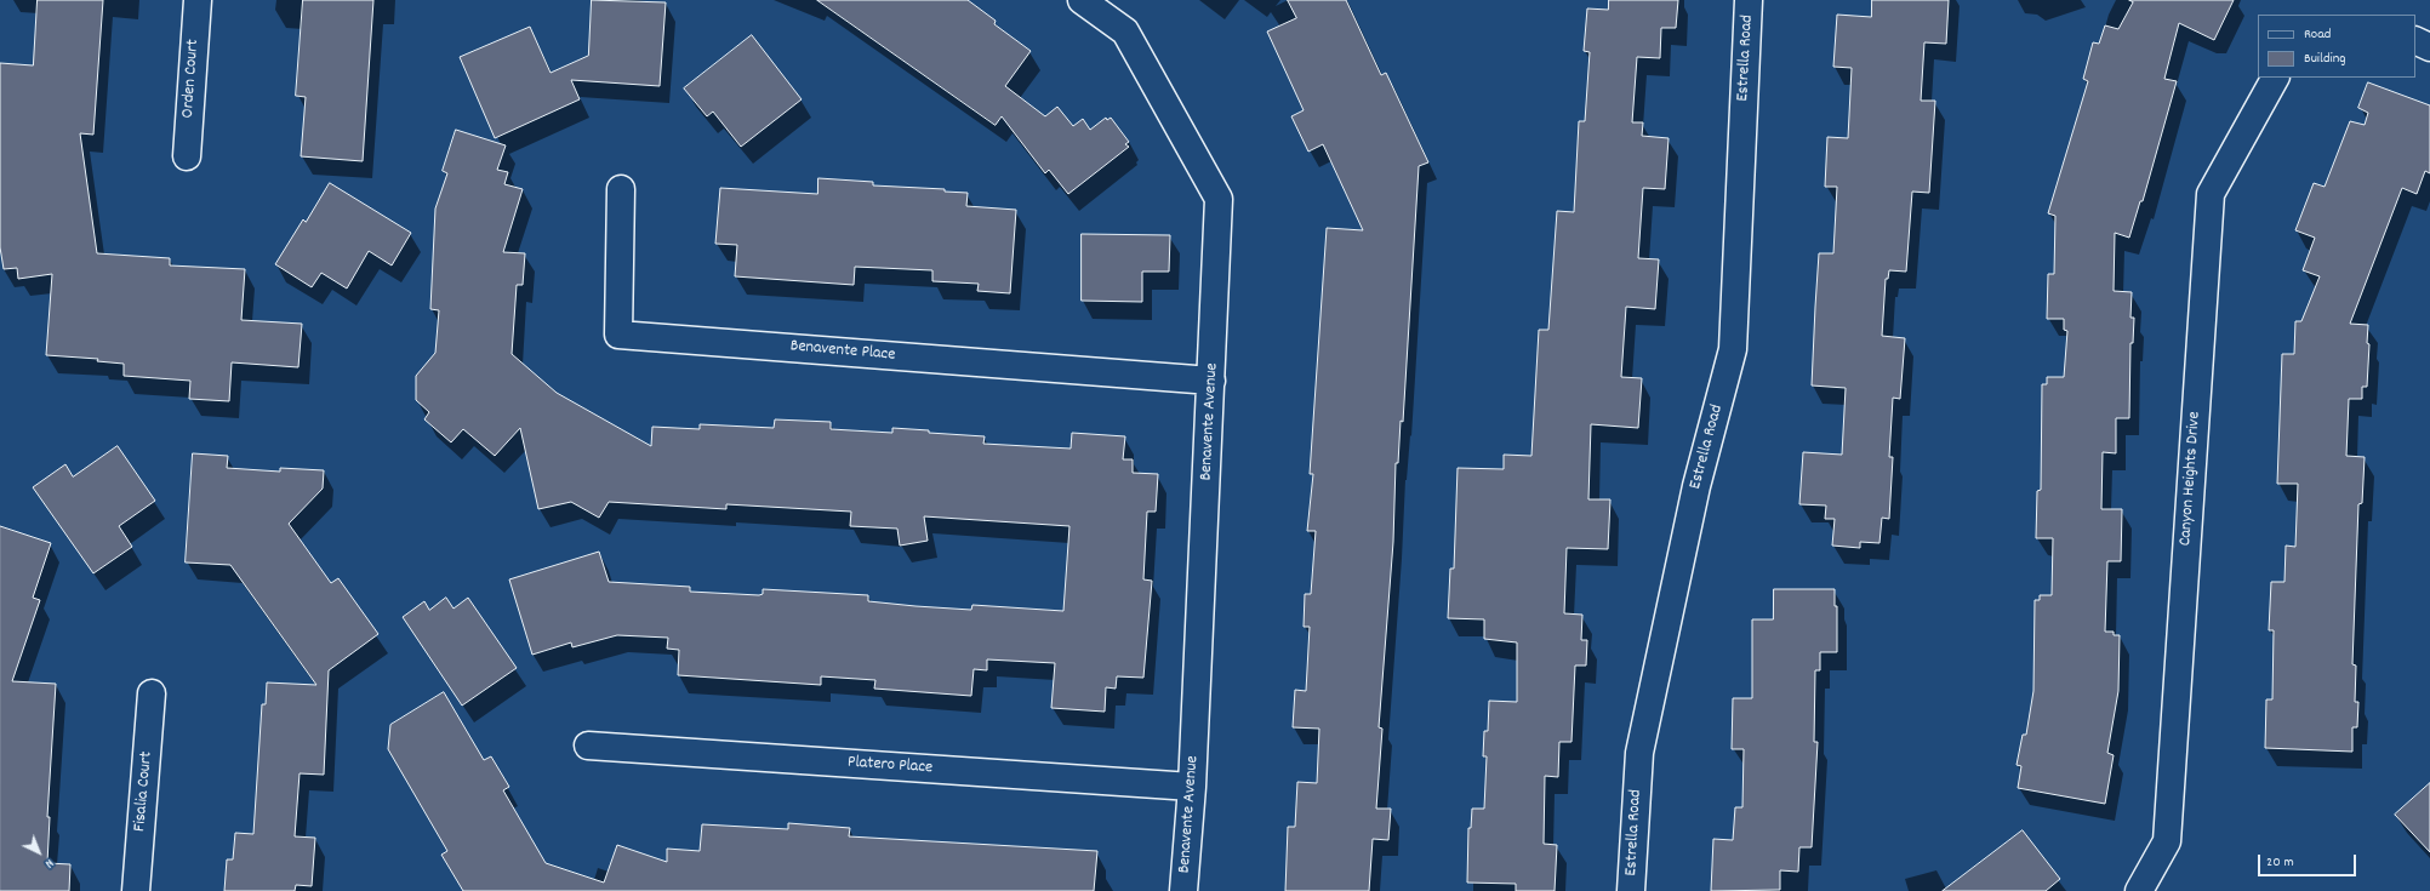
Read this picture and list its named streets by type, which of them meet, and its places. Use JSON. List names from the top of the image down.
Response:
{
  "streets": {
    "street": [
      "Estrella Road",
      "Orden Court",
      "Benavente Place",
      "Benavente Avenue",
      "Canyon Heights Drive",
      "Platero Place",
      "Fisalia Court"
    ]
  },
  "crossings": [
    ["Benavente Place", "Benavente Avenue"],
    ["Benavente Avenue", "Platero Place"]
  ],
  "legend": ["Road", "Building"],
  "scale_bar": "20 m",
  "north": "bottom right"
}
